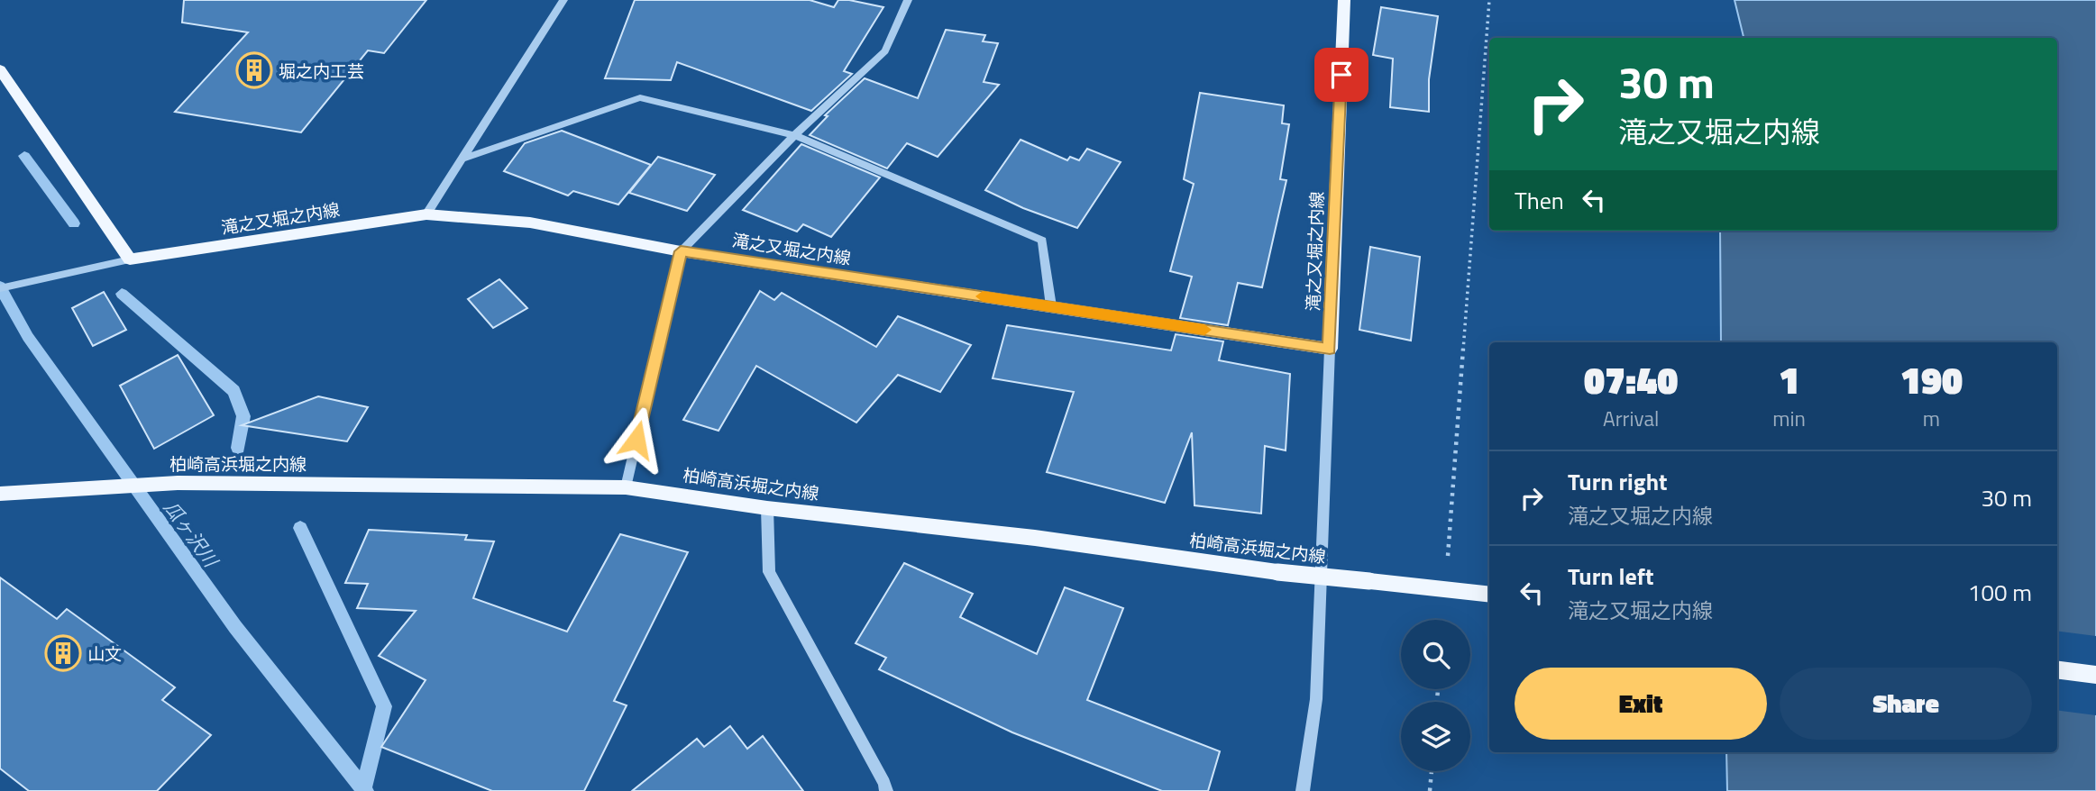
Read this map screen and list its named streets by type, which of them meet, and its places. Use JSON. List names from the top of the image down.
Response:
{
  "streets": {
    "main road": ["滝之又堀之内線", "柏崎高浜堀之内線"]
  },
  "water": ["瓜ヶ沢川"],
  "places": {
    "building": ["堀之内工芸", "山文"]
  },
  "page": {
    "turn": ["30 m", "滝之又堀之内線"],
    "then": "Then",
    "eta": [
      "07:40",
      "Arrival",
      "1",
      "min",
      "190",
      "m"
    ],
    "list": [
      {
        "name": "Turn right",
        "note": "滝之又堀之内線",
        "value": "30 m"
      },
      {
        "name": "Turn left",
        "note": "滝之又堀之内線",
        "value": "100 m"
      }
    ],
    "buttons": ["Exit", "Share"]
  }
}
